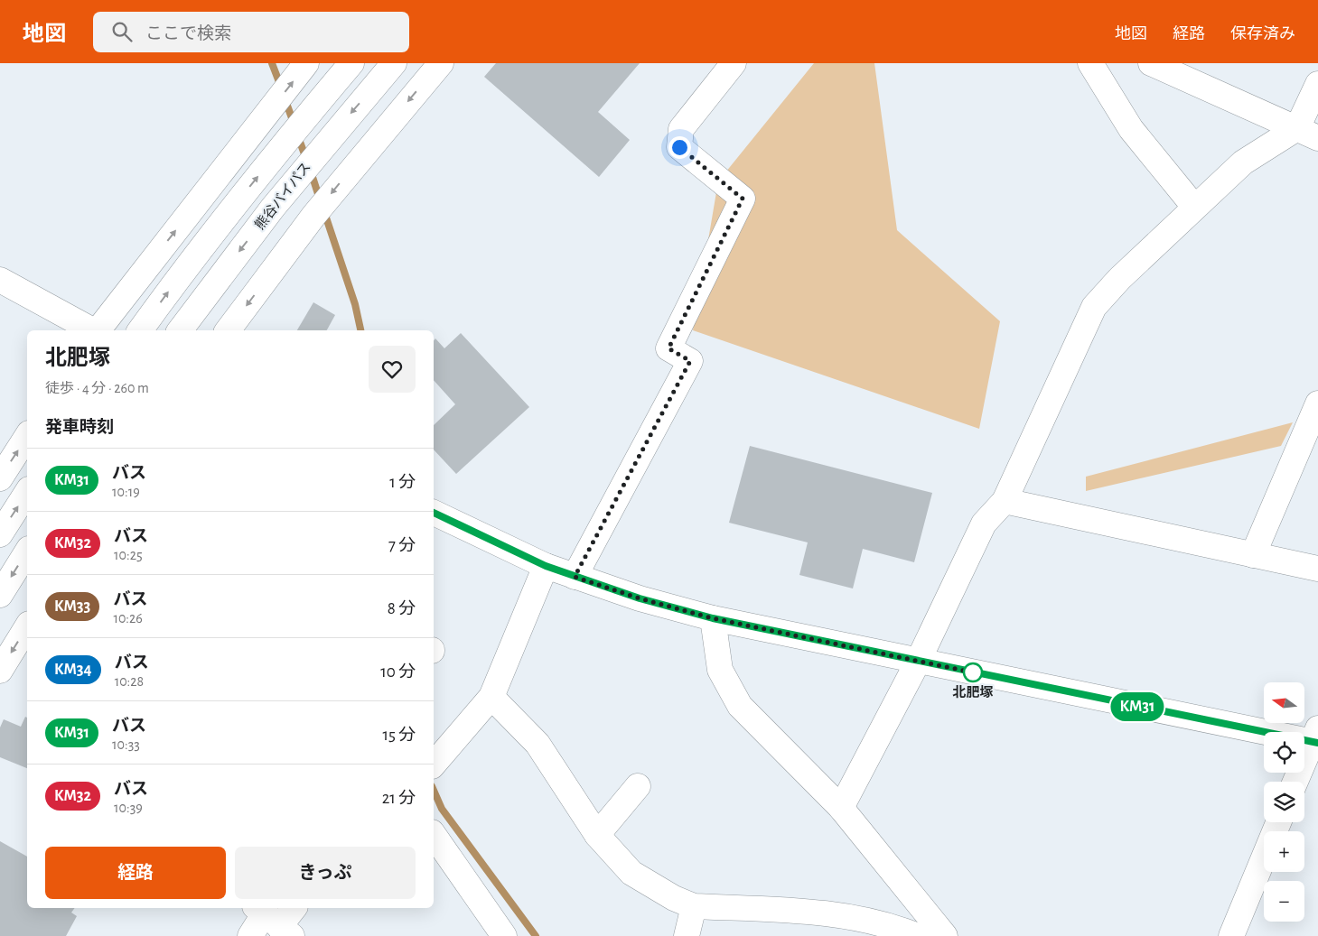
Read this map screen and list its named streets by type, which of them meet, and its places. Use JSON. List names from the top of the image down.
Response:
{
  "streets": {
    "main road": ["熊谷バイパス"]
  },
  "places": ["北肥塚"],
  "lines": ["bus line KM31"],
  "north": "left",
  "page": {
    "header": "地図",
    "search": "ここで検索",
    "nav": ["地図", "経路", "保存済み"],
    "on_map": "KM31",
    "heading": [
      ["北肥塚", "徒歩 · 4 分 · 260 m"],
      "発車時刻"
    ],
    "list": [
      {
        "mark": "KM31",
        "name": "バス",
        "note": "10:19",
        "value": "1 分"
      },
      {
        "mark": "KM32",
        "name": "バス",
        "note": "10:25",
        "value": "7 分"
      },
      {
        "mark": "KM33",
        "name": "バス",
        "note": "10:26",
        "value": "8 分"
      },
      {
        "mark": "KM34",
        "name": "バス",
        "note": "10:28",
        "value": "10 分"
      },
      {
        "mark": "KM31",
        "name": "バス",
        "note": "10:33",
        "value": "15 分"
      },
      {
        "mark": "KM32",
        "name": "バス",
        "note": "10:39",
        "value": "21 分"
      }
    ],
    "map_buttons": ["+", "−"],
    "buttons": ["経路", "きっぷ"]
  }
}
